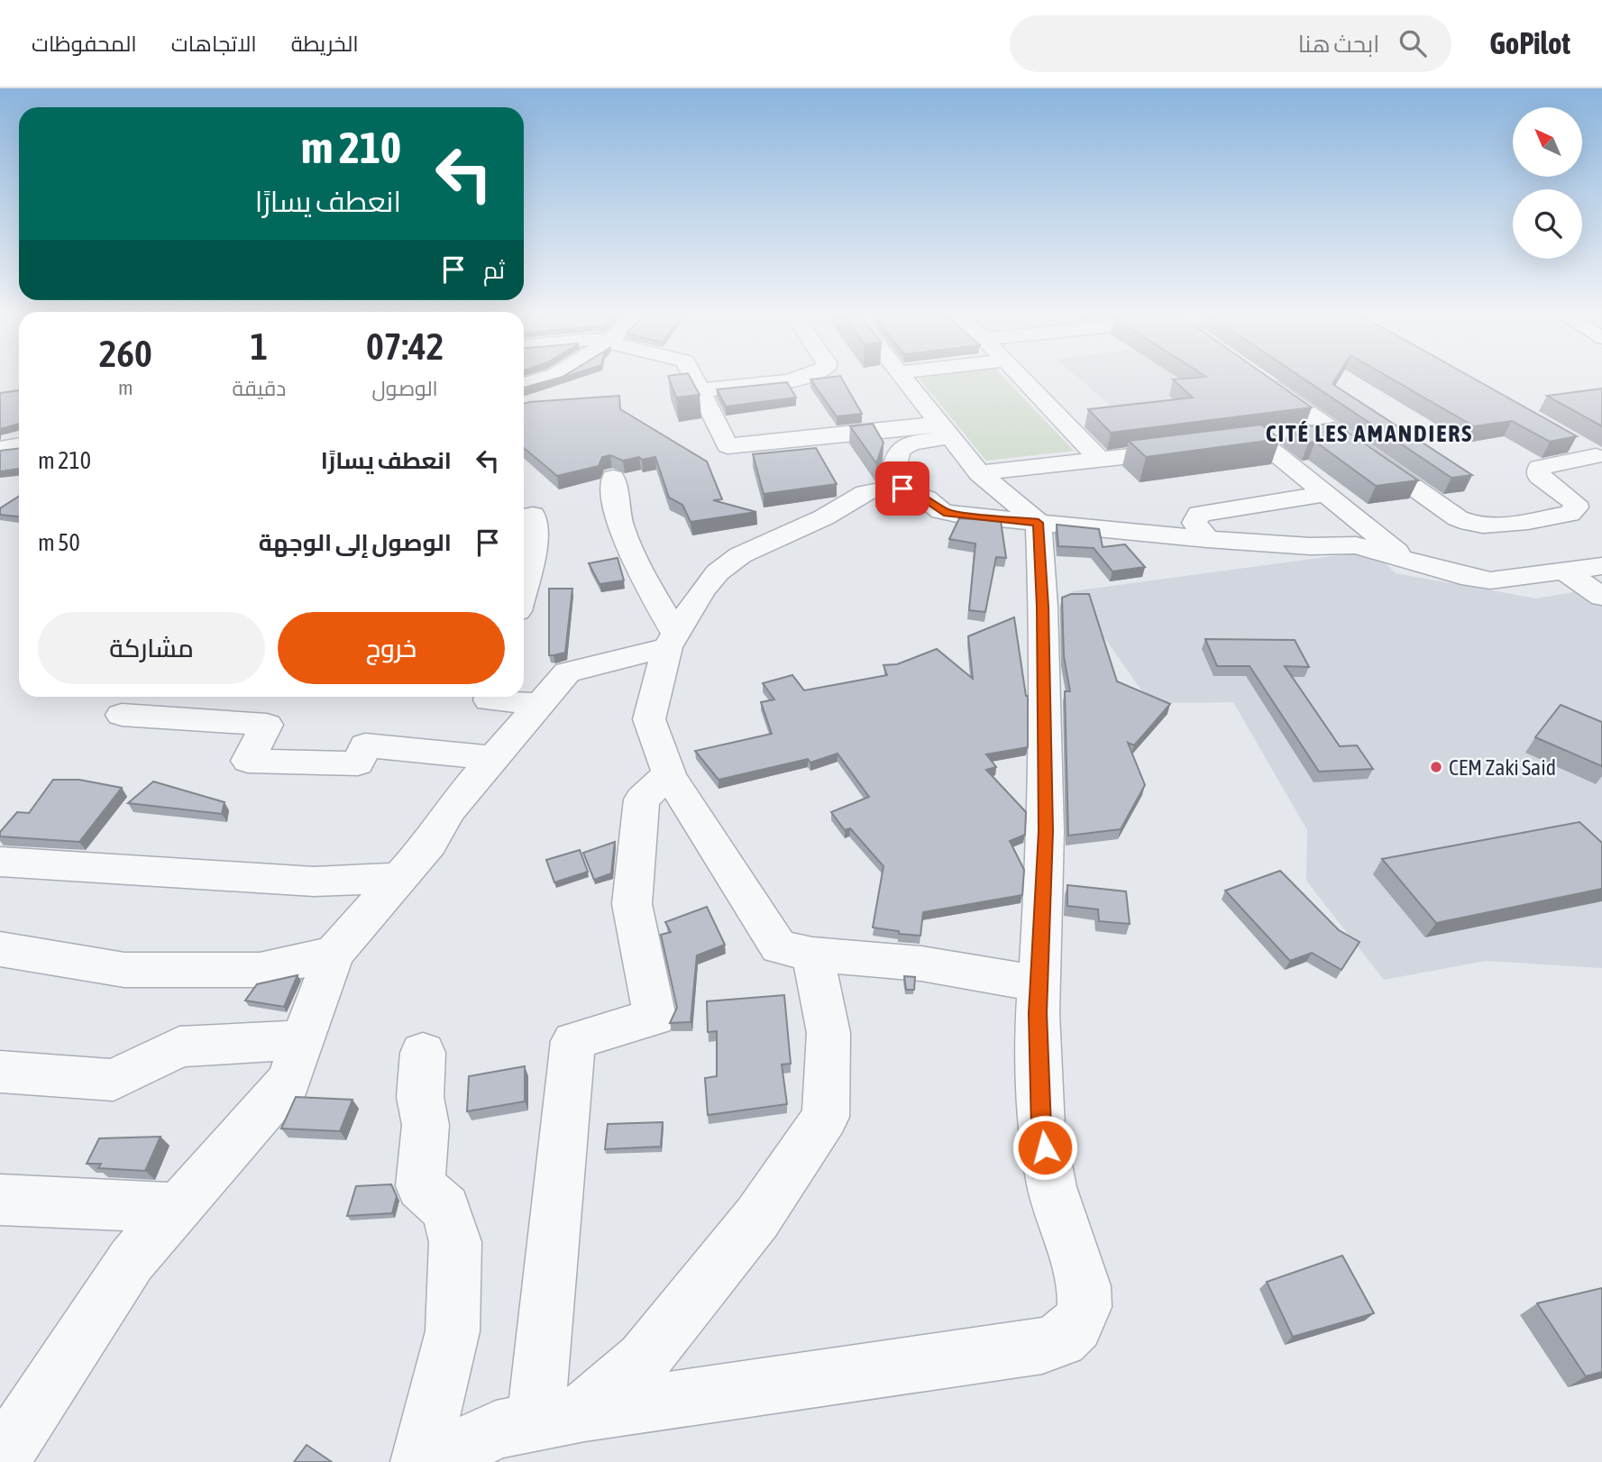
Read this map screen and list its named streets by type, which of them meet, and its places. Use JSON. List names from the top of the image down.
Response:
{
  "districts": ["CITÉ LES AMANDIERS"],
  "places": ["CEM Zaki Said"],
  "north": "top left",
  "page": {
    "header": "GoPilot",
    "search": "ابحث هنا",
    "nav": ["الخريطة", "الاتجاهات", "المحفوظات"],
    "turn": ["210 m", "انعطف يسارًا"],
    "then": "ثم",
    "eta": [
      "07:42",
      "الوصول",
      "1",
      "دقيقة",
      "260",
      "m"
    ],
    "list": [
      {
        "name": "انعطف يسارًا",
        "value": "210 m"
      },
      {
        "name": "الوصول إلى الوجهة",
        "value": "50 m"
      }
    ],
    "buttons": ["خروج", "مشاركة"]
  }
}
